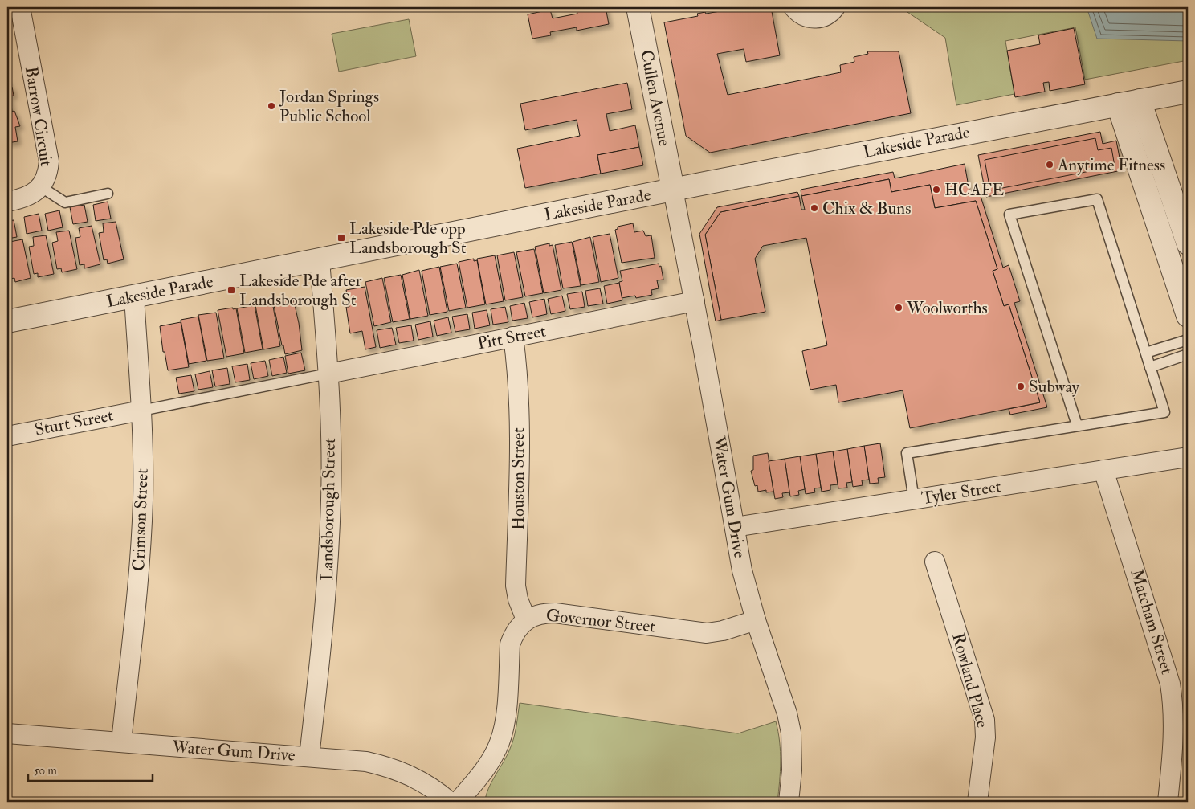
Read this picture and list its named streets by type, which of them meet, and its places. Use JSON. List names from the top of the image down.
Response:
{
  "streets": {
    "street": [
      "Cullen Avenue",
      "Barrow Circuit",
      "Lakeside Parade",
      "Pitt Street",
      "Sturt Street",
      "Houston Street",
      "Tyler Street",
      "Water Gum Drive",
      "Landsborough Street",
      "Crimson Street",
      "Governor Street",
      "Matcham Street",
      "Rowland Place"
    ]
  },
  "crossings": [
    ["Cullen Avenue", "Lakeside Parade"],
    ["Cullen Avenue", "Water Gum Drive"],
    ["Lakeside Parade", "Water Gum Drive"],
    ["Lakeside Parade", "Landsborough Street"],
    ["Lakeside Parade", "Crimson Street"],
    ["Pitt Street", "Houston Street"],
    ["Pitt Street", "Water Gum Drive"],
    ["Pitt Street", "Landsborough Street"],
    ["Sturt Street", "Crimson Street"],
    ["Houston Street", "Governor Street"],
    ["Tyler Street", "Water Gum Drive"],
    ["Tyler Street", "Matcham Street"],
    ["Water Gum Drive", "Landsborough Street"],
    ["Water Gum Drive", "Crimson Street"],
    ["Water Gum Drive", "Governor Street"]
  ],
  "places": {
    "other": [
      "Jordan Springs Public School",
      "Anytime Fitness",
      "HCAFE",
      "Chix & Buns",
      "Woolworths",
      "Subway"
    ],
    "transit": ["Lakeside Pde opp Landsborough St", "Lakeside Pde after Landsborough St"]
  },
  "scale_bar": "50 m"
}
